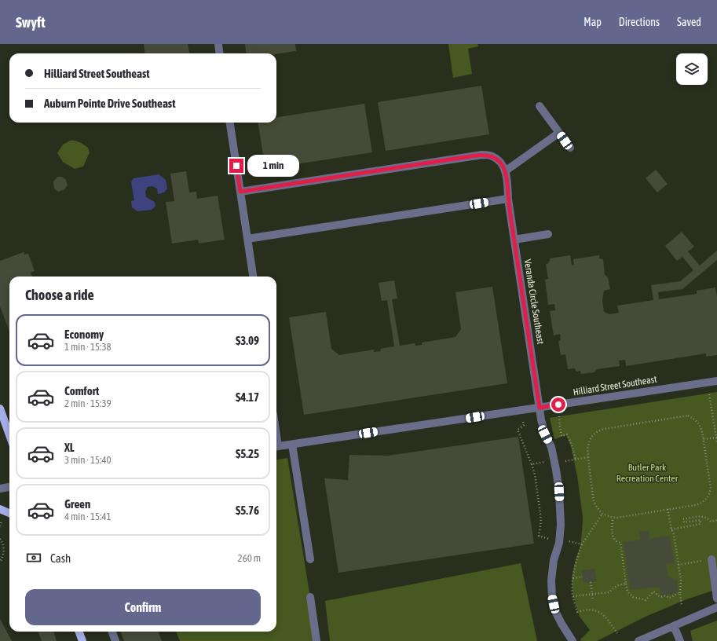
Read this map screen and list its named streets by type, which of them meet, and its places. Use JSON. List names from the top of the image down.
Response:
{
  "streets": {
    "street": ["Veranda Circle Southeast", "Hilliard Street Southeast"]
  },
  "crossings": [
    ["Veranda Circle Southeast", "Hilliard Street Southeast"]
  ],
  "parks": ["Butler Park Recreation Center"],
  "page": {
    "header": "Swyft",
    "nav": ["Map", "Directions", "Saved"],
    "banner": ["Hilliard Street Southeast", "Auburn Pointe Drive Southeast"],
    "bubble": "1 min",
    "heading": "Choose a ride",
    "list": [
      {
        "name": "Economy",
        "note": "1 min · 15:38",
        "value": "$3.09"
      },
      {
        "name": "Comfort",
        "note": "2 min · 15:39",
        "value": "$4.17"
      },
      {
        "name": "XL",
        "note": "3 min · 15:40",
        "value": "$5.25"
      },
      {
        "name": "Green",
        "note": "4 min · 15:41",
        "value": "$5.76"
      }
    ],
    "pay": ["Cash", "260 m"],
    "buttons": "Confirm"
  }
}
